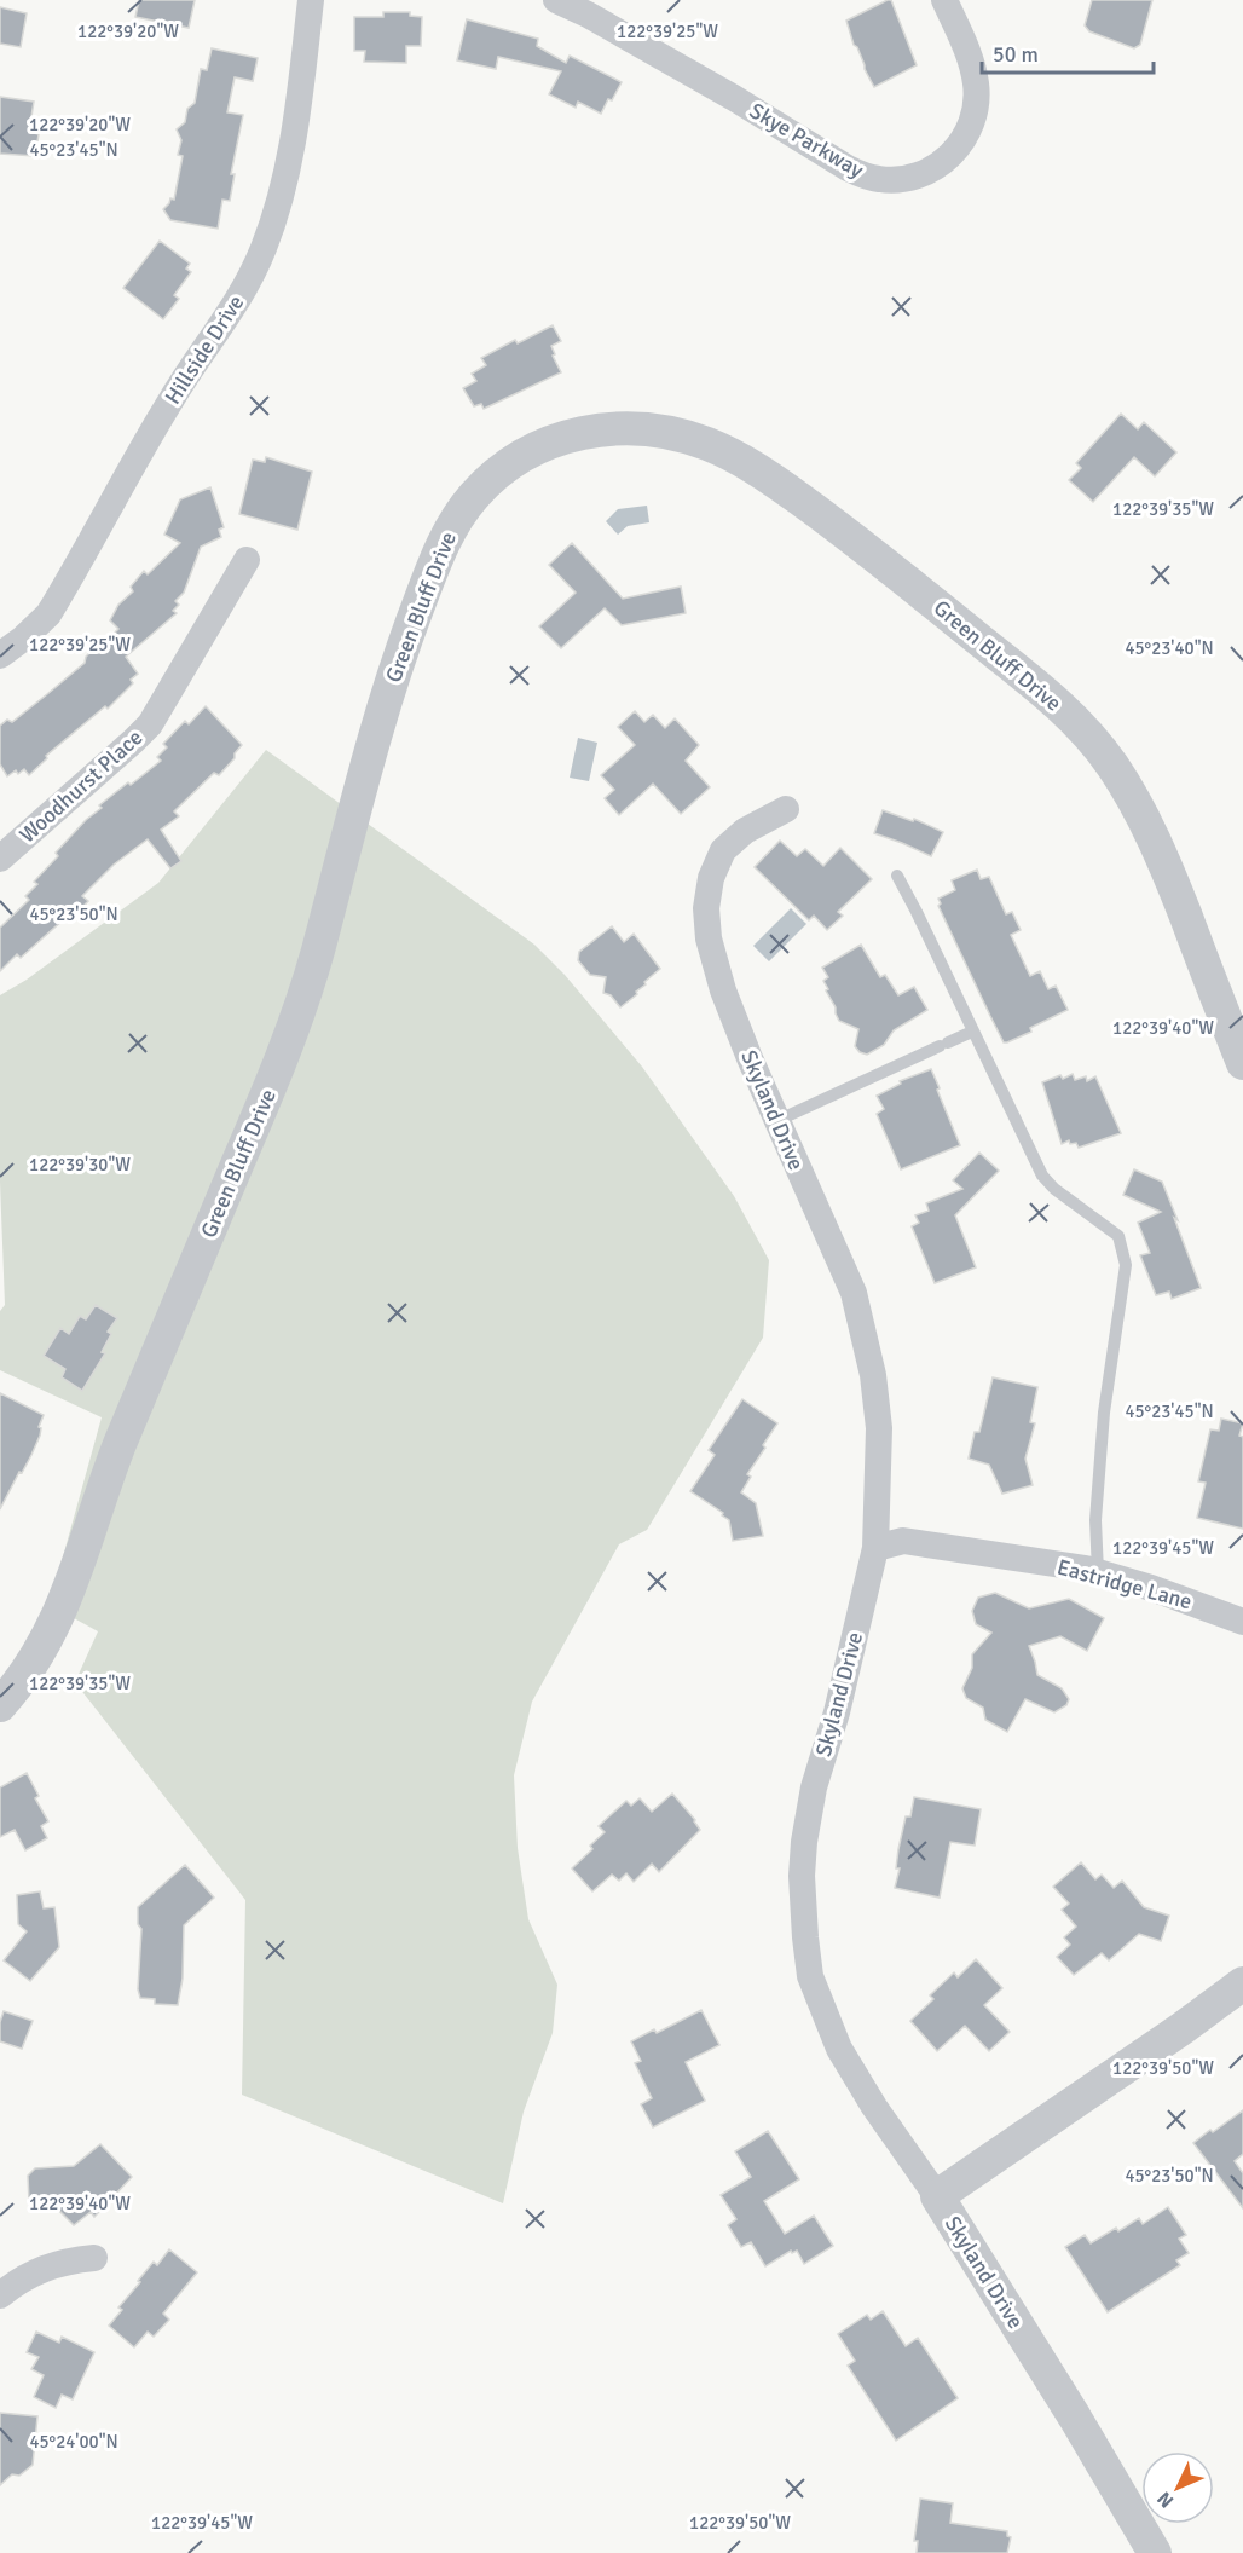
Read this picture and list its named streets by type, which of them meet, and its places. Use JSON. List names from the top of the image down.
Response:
{
  "streets": {
    "street": [
      "Skye Parkway",
      "Hillside Drive",
      "Green Bluff Drive",
      "Woodhurst Place",
      "Skyland Drive",
      "Eastridge Lane"
    ]
  },
  "crossings": [
    ["Skyland Drive", "Eastridge Lane"]
  ],
  "scale_bar": "50 m",
  "north": "bottom left",
  "coordinates": [
    "122°39'20\"W",
    "122°39'25\"W",
    "45°23'45\"N",
    "122°39'35\"W",
    "45°23'40\"N",
    "45°23'50\"N",
    "122°39'40\"W",
    "122°39'30\"W",
    "122°39'45\"W",
    "122°39'50\"W",
    "45°24'00\"N"
  ]
}
